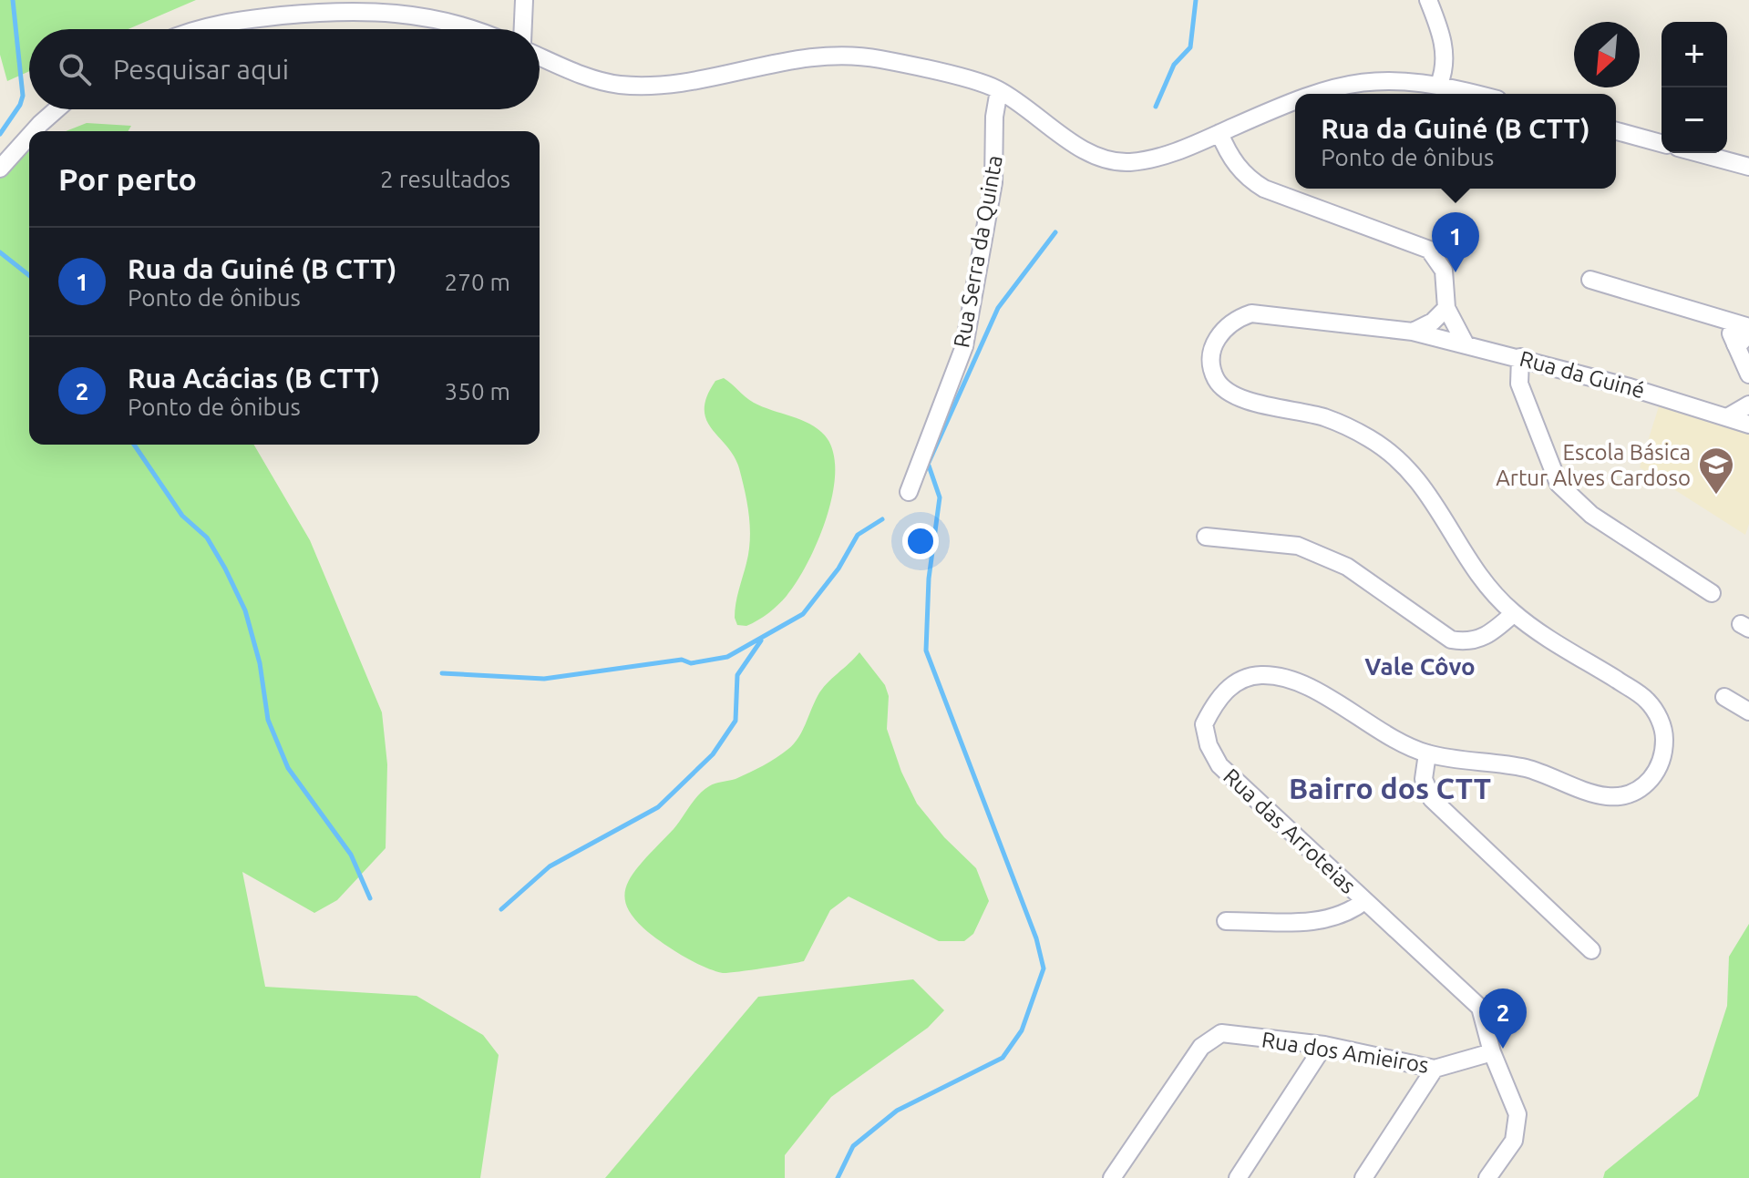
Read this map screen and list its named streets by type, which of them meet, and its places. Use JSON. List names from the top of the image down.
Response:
{
  "streets": {
    "street": [
      "Rua Serra da Quinta",
      "Rua da Guiné",
      "Rua das Arroteias",
      "Rua dos Amieiros"
    ]
  },
  "crossings": [
    ["Rua da Guiné", "Rua das Arroteias"],
    ["Rua das Arroteias", "Rua dos Amieiros"]
  ],
  "districts": ["Vale Côvo", "Bairro dos CTT"],
  "places": {
    "school or university": ["Escola Básica Artur Alves Cardoso"]
  },
  "north": "bottom left",
  "page": {
    "map_buttons": ["+", "−"],
    "search": "Pesquisar aqui",
    "popup": ["Rua da Guiné (B CTT)", "Ponto de ônibus"],
    "heading": ["Por perto", "2 resultados"],
    "pins": ["1", "2"],
    "list": [
      {
        "mark": "1",
        "name": "Rua da Guiné (B CTT)",
        "note": "Ponto de ônibus",
        "value": "270 m"
      },
      {
        "mark": "2",
        "name": "Rua Acácias (B CTT)",
        "note": "Ponto de ônibus",
        "value": "350 m"
      }
    ]
  }
}
